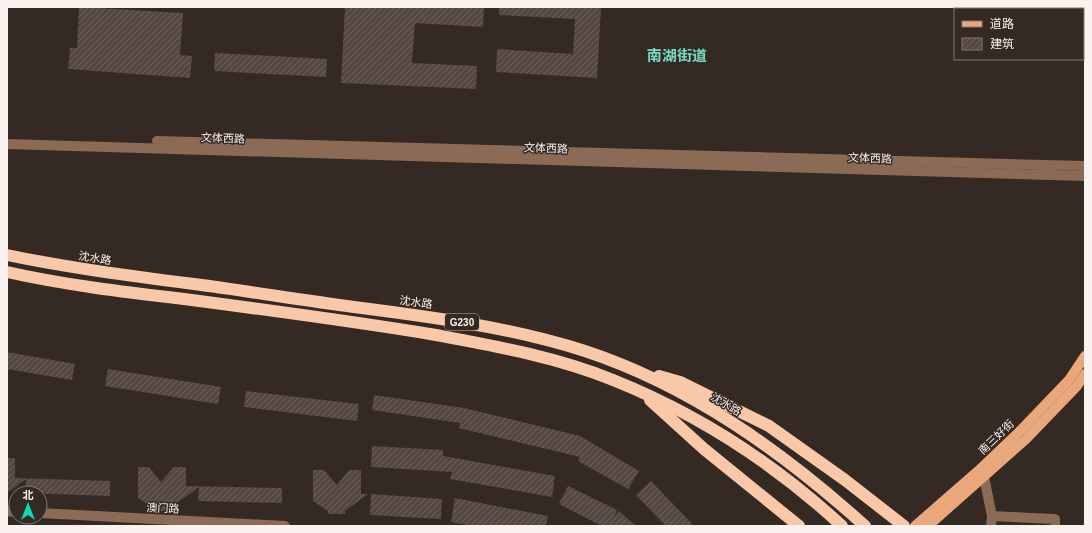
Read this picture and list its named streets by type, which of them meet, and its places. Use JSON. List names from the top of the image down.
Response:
{
  "streets": {
    "highway": ["沈水路", "G230"],
    "main road": ["南三好街"],
    "street": ["文体西路", "澳门路"]
  },
  "districts": ["南湖街道"],
  "legend": ["道路", "建筑"],
  "north": "top"
}
